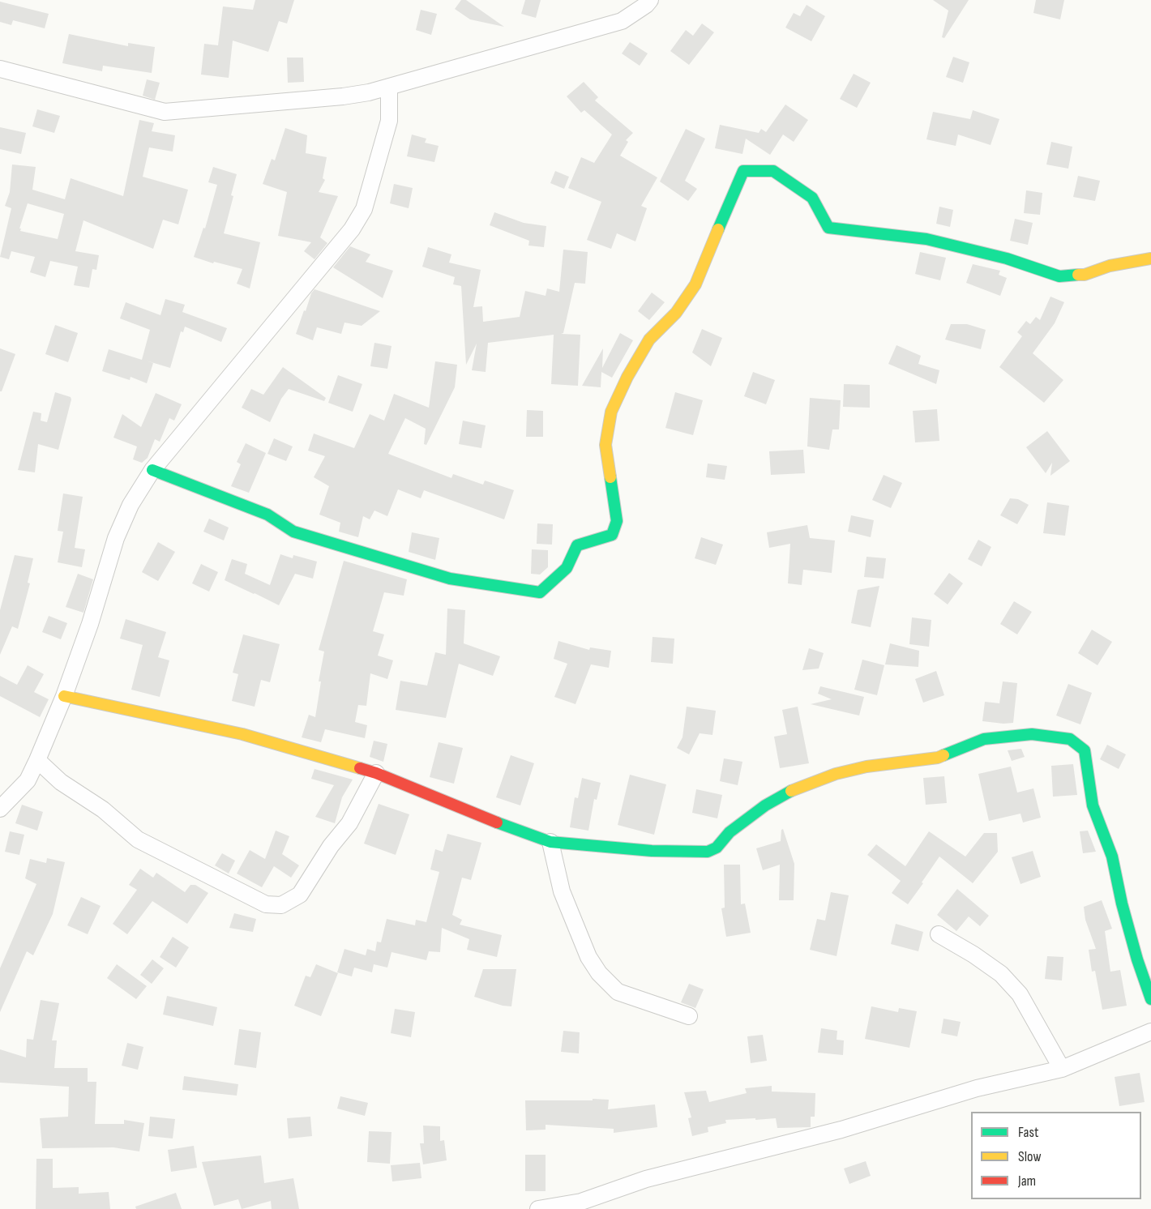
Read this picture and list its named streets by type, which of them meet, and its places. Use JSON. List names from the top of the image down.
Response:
{
  "legend": ["Fast", "Slow", "Jam"]
}
